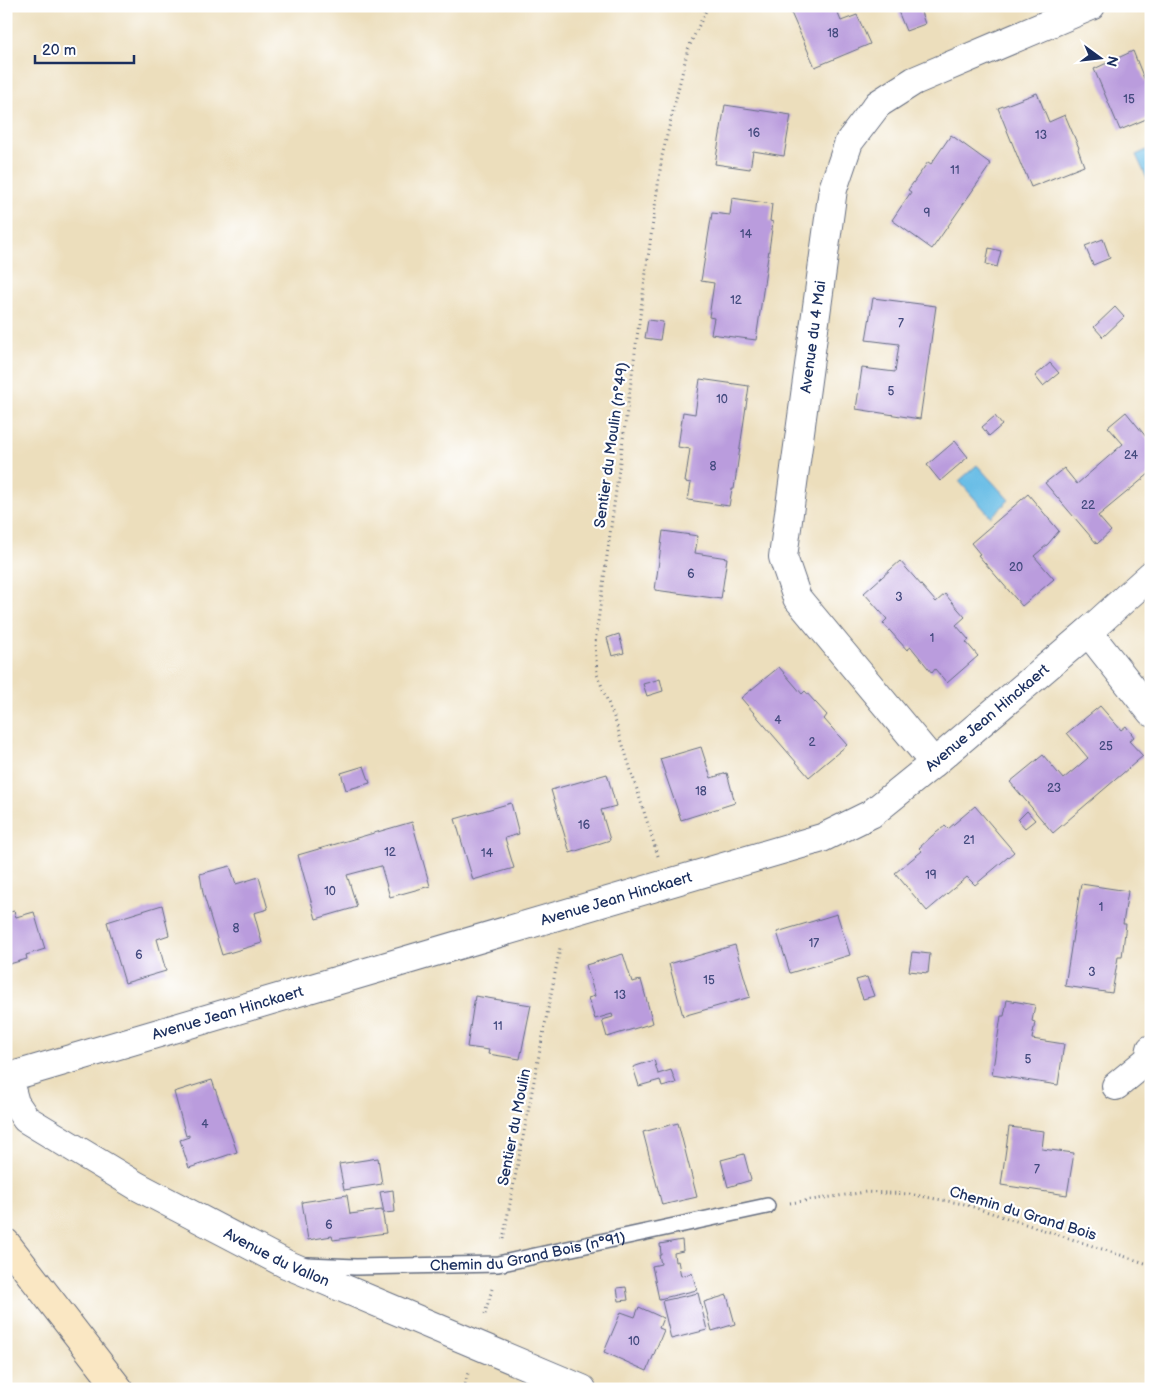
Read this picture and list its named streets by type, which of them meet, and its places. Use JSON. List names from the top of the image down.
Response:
{
  "streets": {
    "street": ["Avenue du 4 Mai", "Avenue Jean Hinckaert", "Avenue du Vallon"],
    "lane": ["Chemin du Grand Bois (n°91)"],
    "path": ["Sentier du Moulin (n°49)", "Sentier du Moulin", "Chemin du Grand Bois"]
  },
  "crossings": [
    ["Avenue du 4 Mai", "Avenue Jean Hinckaert"],
    ["Sentier du Moulin (n°49)", "Avenue Jean Hinckaert"],
    ["Avenue Jean Hinckaert", "Sentier du Moulin"],
    ["Avenue Jean Hinckaert", "Avenue du Vallon"],
    ["Sentier du Moulin", "Chemin du Grand Bois (n°91)"],
    ["Sentier du Moulin", "Avenue du Vallon"],
    ["Chemin du Grand Bois", "Chemin du Grand Bois (n°91)"],
    ["Chemin du Grand Bois (n°91)", "Avenue du Vallon"]
  ],
  "house_numbers": [
    "18",
    "15",
    "16",
    "13",
    "11",
    "9",
    "14",
    "12",
    "7",
    "5",
    "10",
    "24",
    "8",
    "22",
    "20",
    "6",
    "3",
    "1",
    "4",
    "2",
    "25",
    "23",
    "18",
    "16",
    "21",
    "12",
    "14",
    "19",
    "10",
    "1",
    "8",
    "17",
    "6",
    "3",
    "15",
    "13",
    "11",
    "5",
    "4",
    "7",
    "6",
    "10"
  ],
  "scale_bar": "20 m",
  "north": "right"
}
